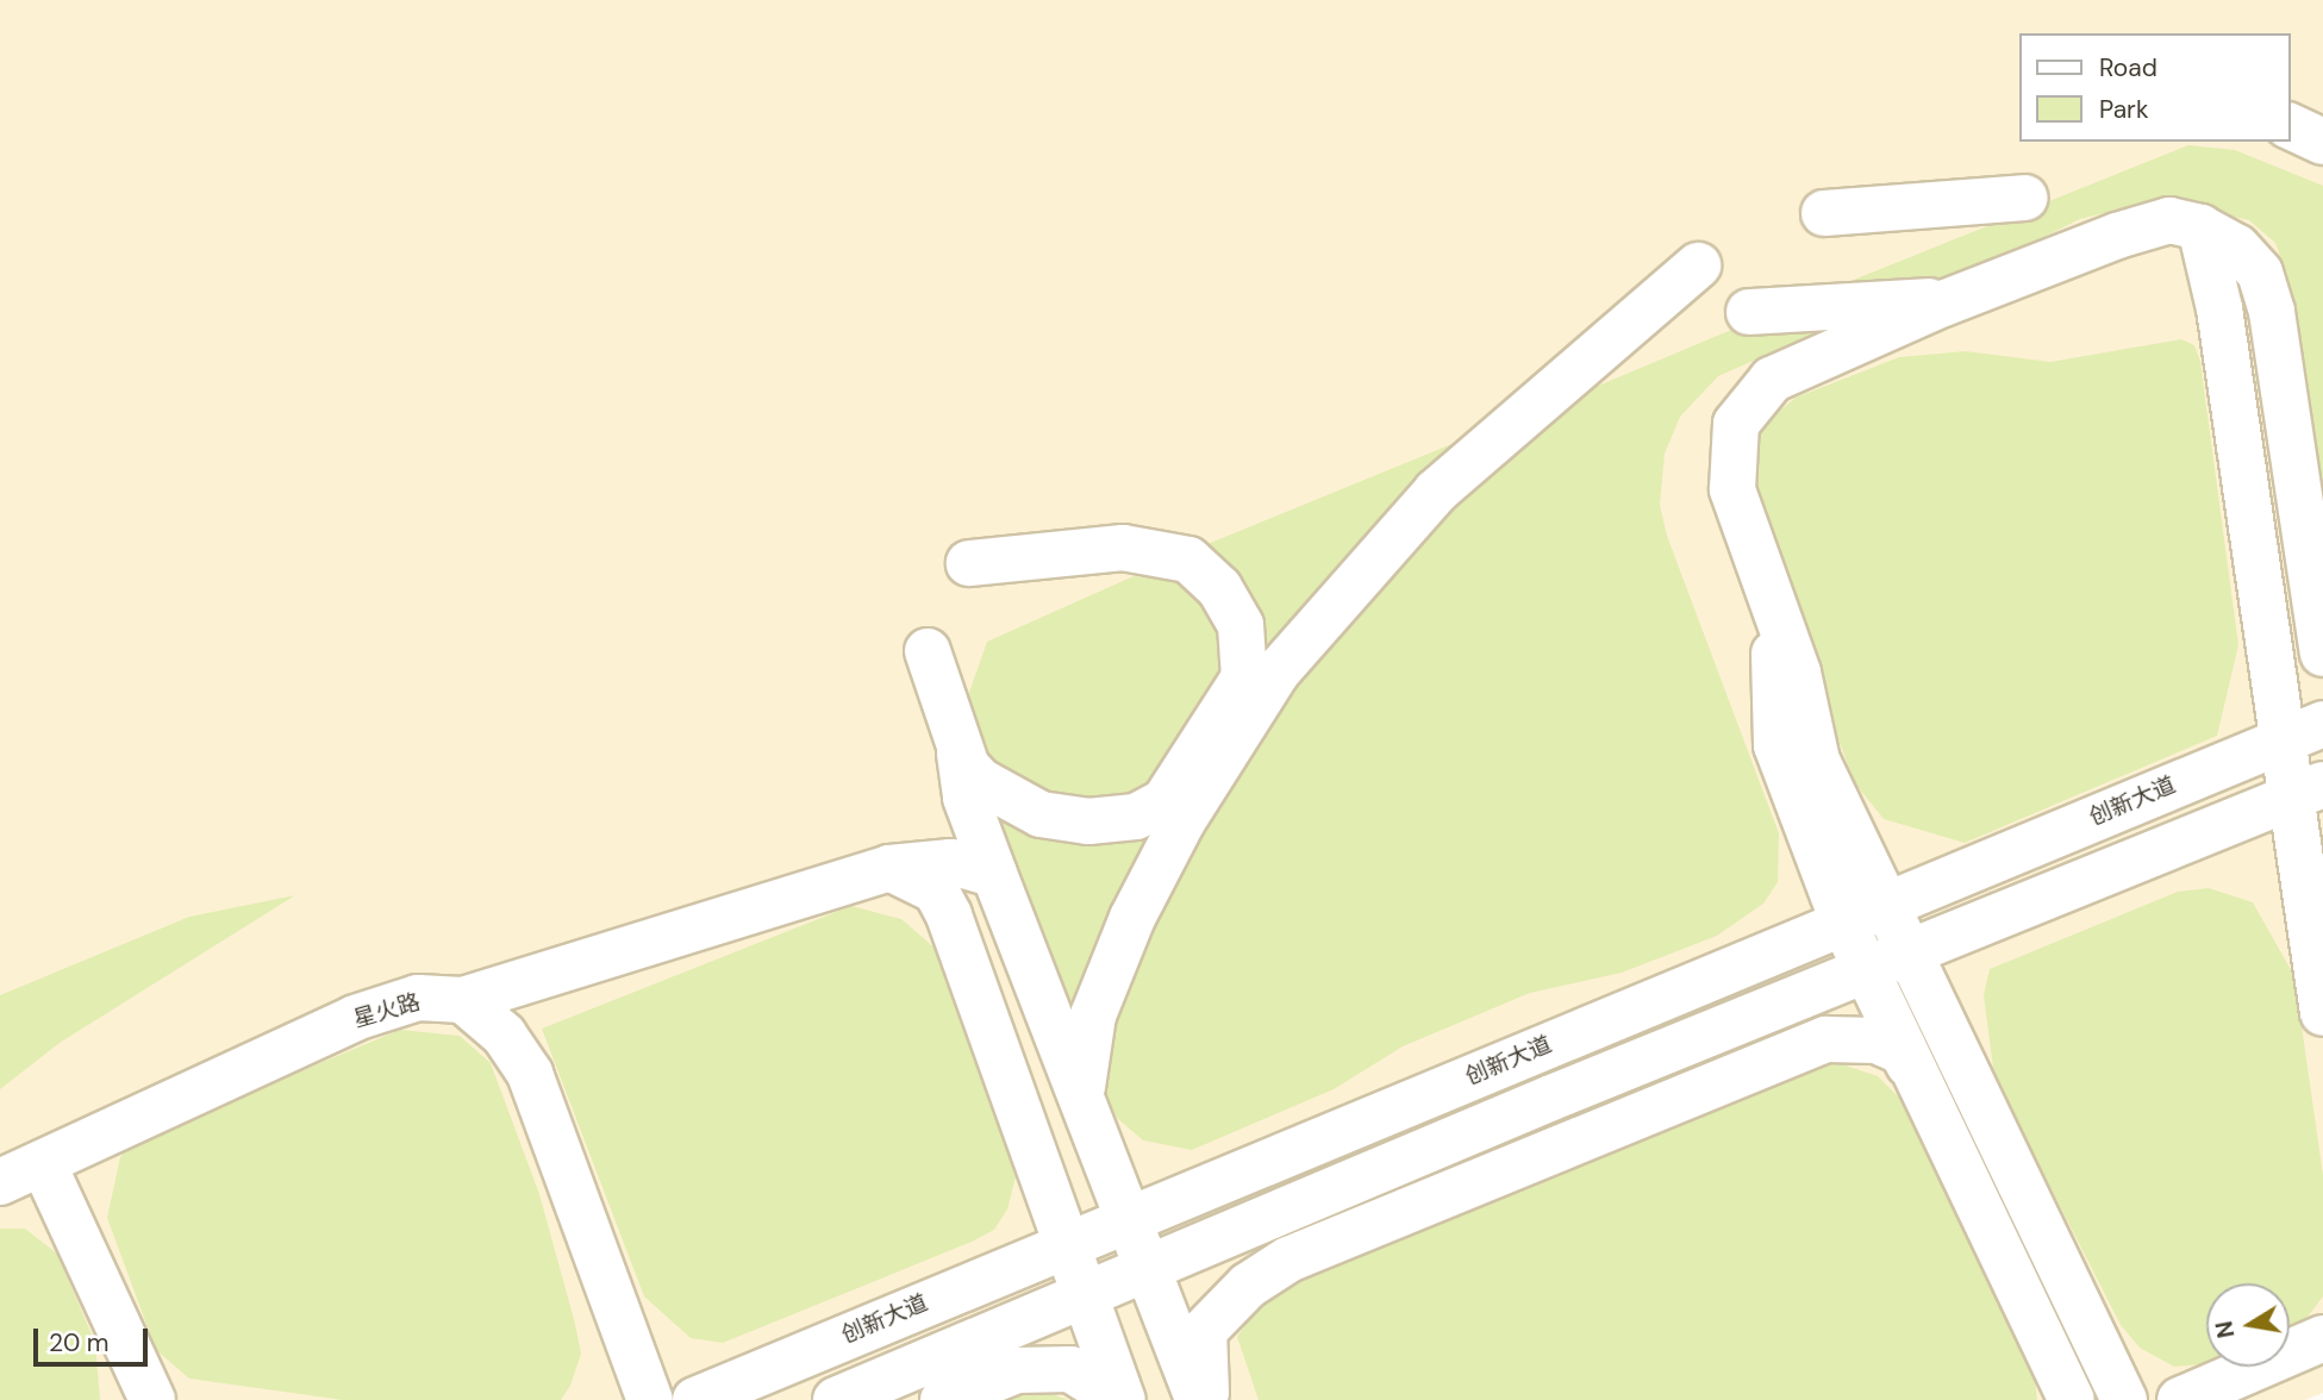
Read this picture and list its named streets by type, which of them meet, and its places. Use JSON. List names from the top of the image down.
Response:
{
  "streets": {
    "street": ["创新大道", "星火路"]
  },
  "legend": ["Road", "Park"],
  "scale_bar": "20 m",
  "north": "left"
}
